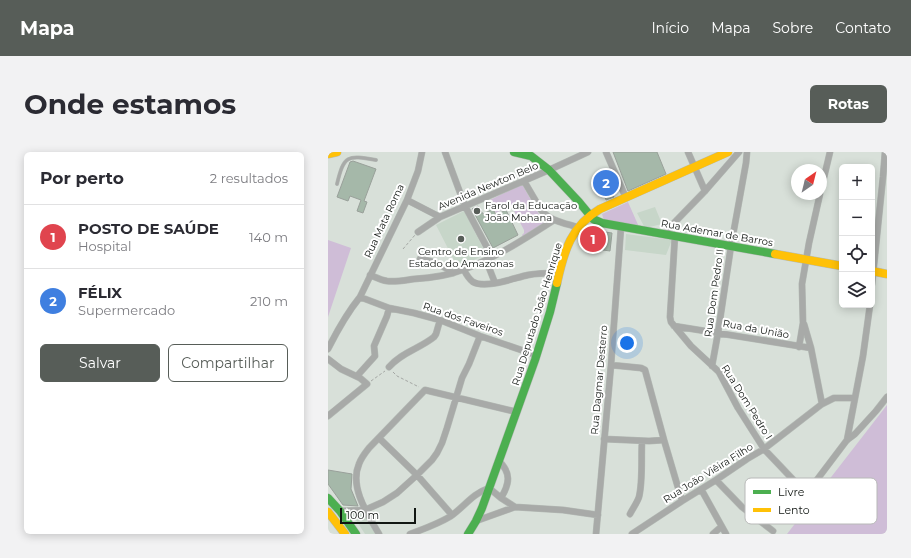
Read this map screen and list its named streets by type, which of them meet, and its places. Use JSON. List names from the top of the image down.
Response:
{
  "streets": {
    "main road": ["Rua Ademar de Barros", "Rua Deputado João Henrique"],
    "street": [
      "Avenida Newton Belo",
      "Rua Mata Roma",
      "Rua Dom Pedro II",
      "Rua dos Faveiros",
      "Rua da União",
      "Rua Dagmar Desterro",
      "Rua Dom Pedro I",
      "Rua João Viêira Filho"
    ]
  },
  "crossings": [
    ["Rua Mata Roma", "Rua dos Faveiros"],
    ["Rua Ademar de Barros", "Rua Dom Pedro II"],
    ["Rua Ademar de Barros", "Rua Deputado João Henrique"],
    ["Rua Ademar de Barros", "Rua Dagmar Desterro"],
    ["Rua Dom Pedro II", "Rua da União"],
    ["Rua Dom Pedro II", "Rua Dom Pedro I"],
    ["Rua Deputado João Henrique", "Rua dos Faveiros"],
    ["Rua da União", "Rua Dom Pedro I"],
    ["Rua Dom Pedro I", "Rua João Viêira Filho"]
  ],
  "places": ["Farol da Educação João Mohana", "Centro de Ensino Estado do Amazonas"],
  "legend": ["Livre", "Lento"],
  "scale_bar": "100 m",
  "north": "top right",
  "page": {
    "header": "Mapa",
    "nav": [
      "Início",
      "Mapa",
      "Sobre",
      "Contato"
    ],
    "buttons": [
      "Rotas",
      ["Salvar", "Compartilhar"]
    ],
    "title": "Onde estamos",
    "heading": ["Por perto", "2 resultados"],
    "map_buttons": ["+", "−"],
    "pins": ["2", "1"],
    "list": [
      {
        "mark": "1",
        "name": "POSTO DE SAÚDE",
        "note": "Hospital",
        "value": "140 m"
      },
      {
        "mark": "2",
        "name": "FÉLIX",
        "note": "Supermercado",
        "value": "210 m"
      }
    ],
    "scale": "100 m"
  }
}
